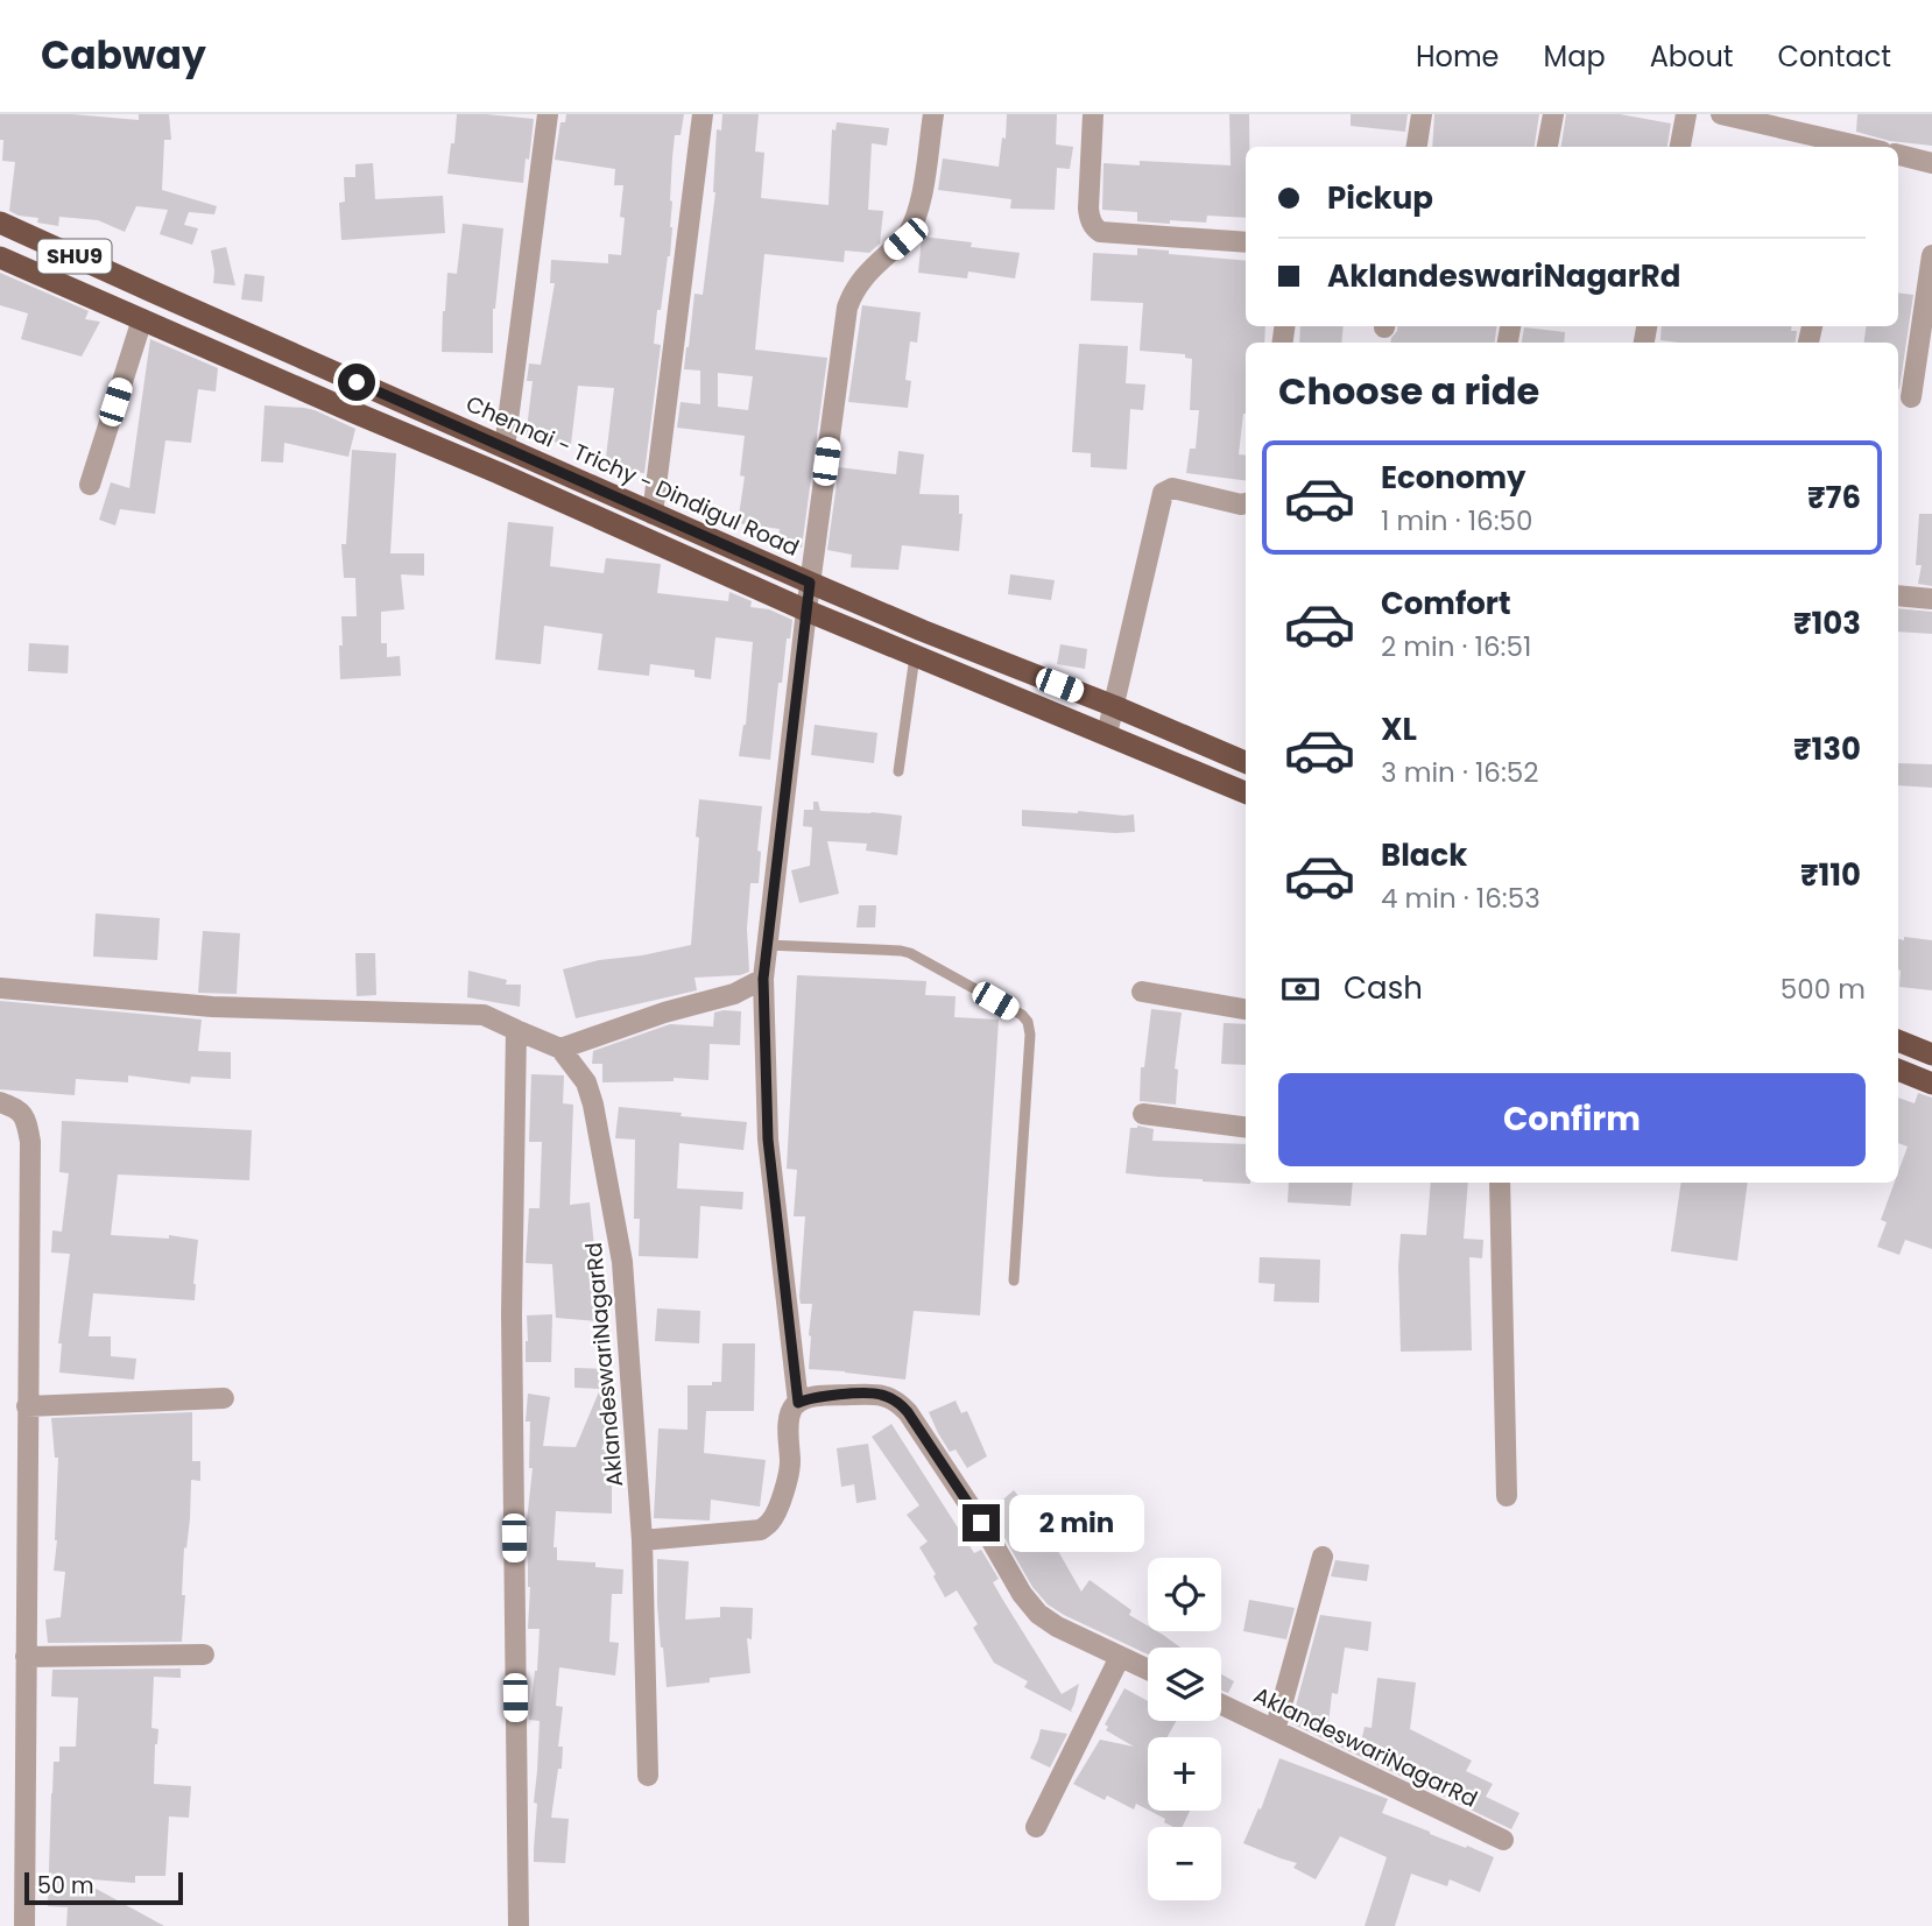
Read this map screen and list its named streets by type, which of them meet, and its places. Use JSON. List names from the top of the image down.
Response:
{
  "streets": {
    "highway": ["SHU9", "Chennai - Trichy - Dindigul Road"],
    "street": ["AklandeswariNagarRd"]
  },
  "scale_bar": "50 m",
  "page": {
    "header": "Cabway",
    "nav": [
      "Home",
      "Map",
      "About",
      "Contact"
    ],
    "banner": ["Pickup", "AklandeswariNagarRd"],
    "heading": "Choose a ride",
    "list": [
      {
        "name": "Economy",
        "note": "1 min · 16:50",
        "value": "₹76"
      },
      {
        "name": "Comfort",
        "note": "2 min · 16:51",
        "value": "₹103"
      },
      {
        "name": "XL",
        "note": "3 min · 16:52",
        "value": "₹130"
      },
      {
        "name": "Black",
        "note": "4 min · 16:53",
        "value": "₹110"
      }
    ],
    "pay": ["Cash", "500 m"],
    "buttons": "Confirm",
    "bubble": "2 min",
    "map_buttons": ["+", "−"],
    "scale": "50 m"
  }
}
